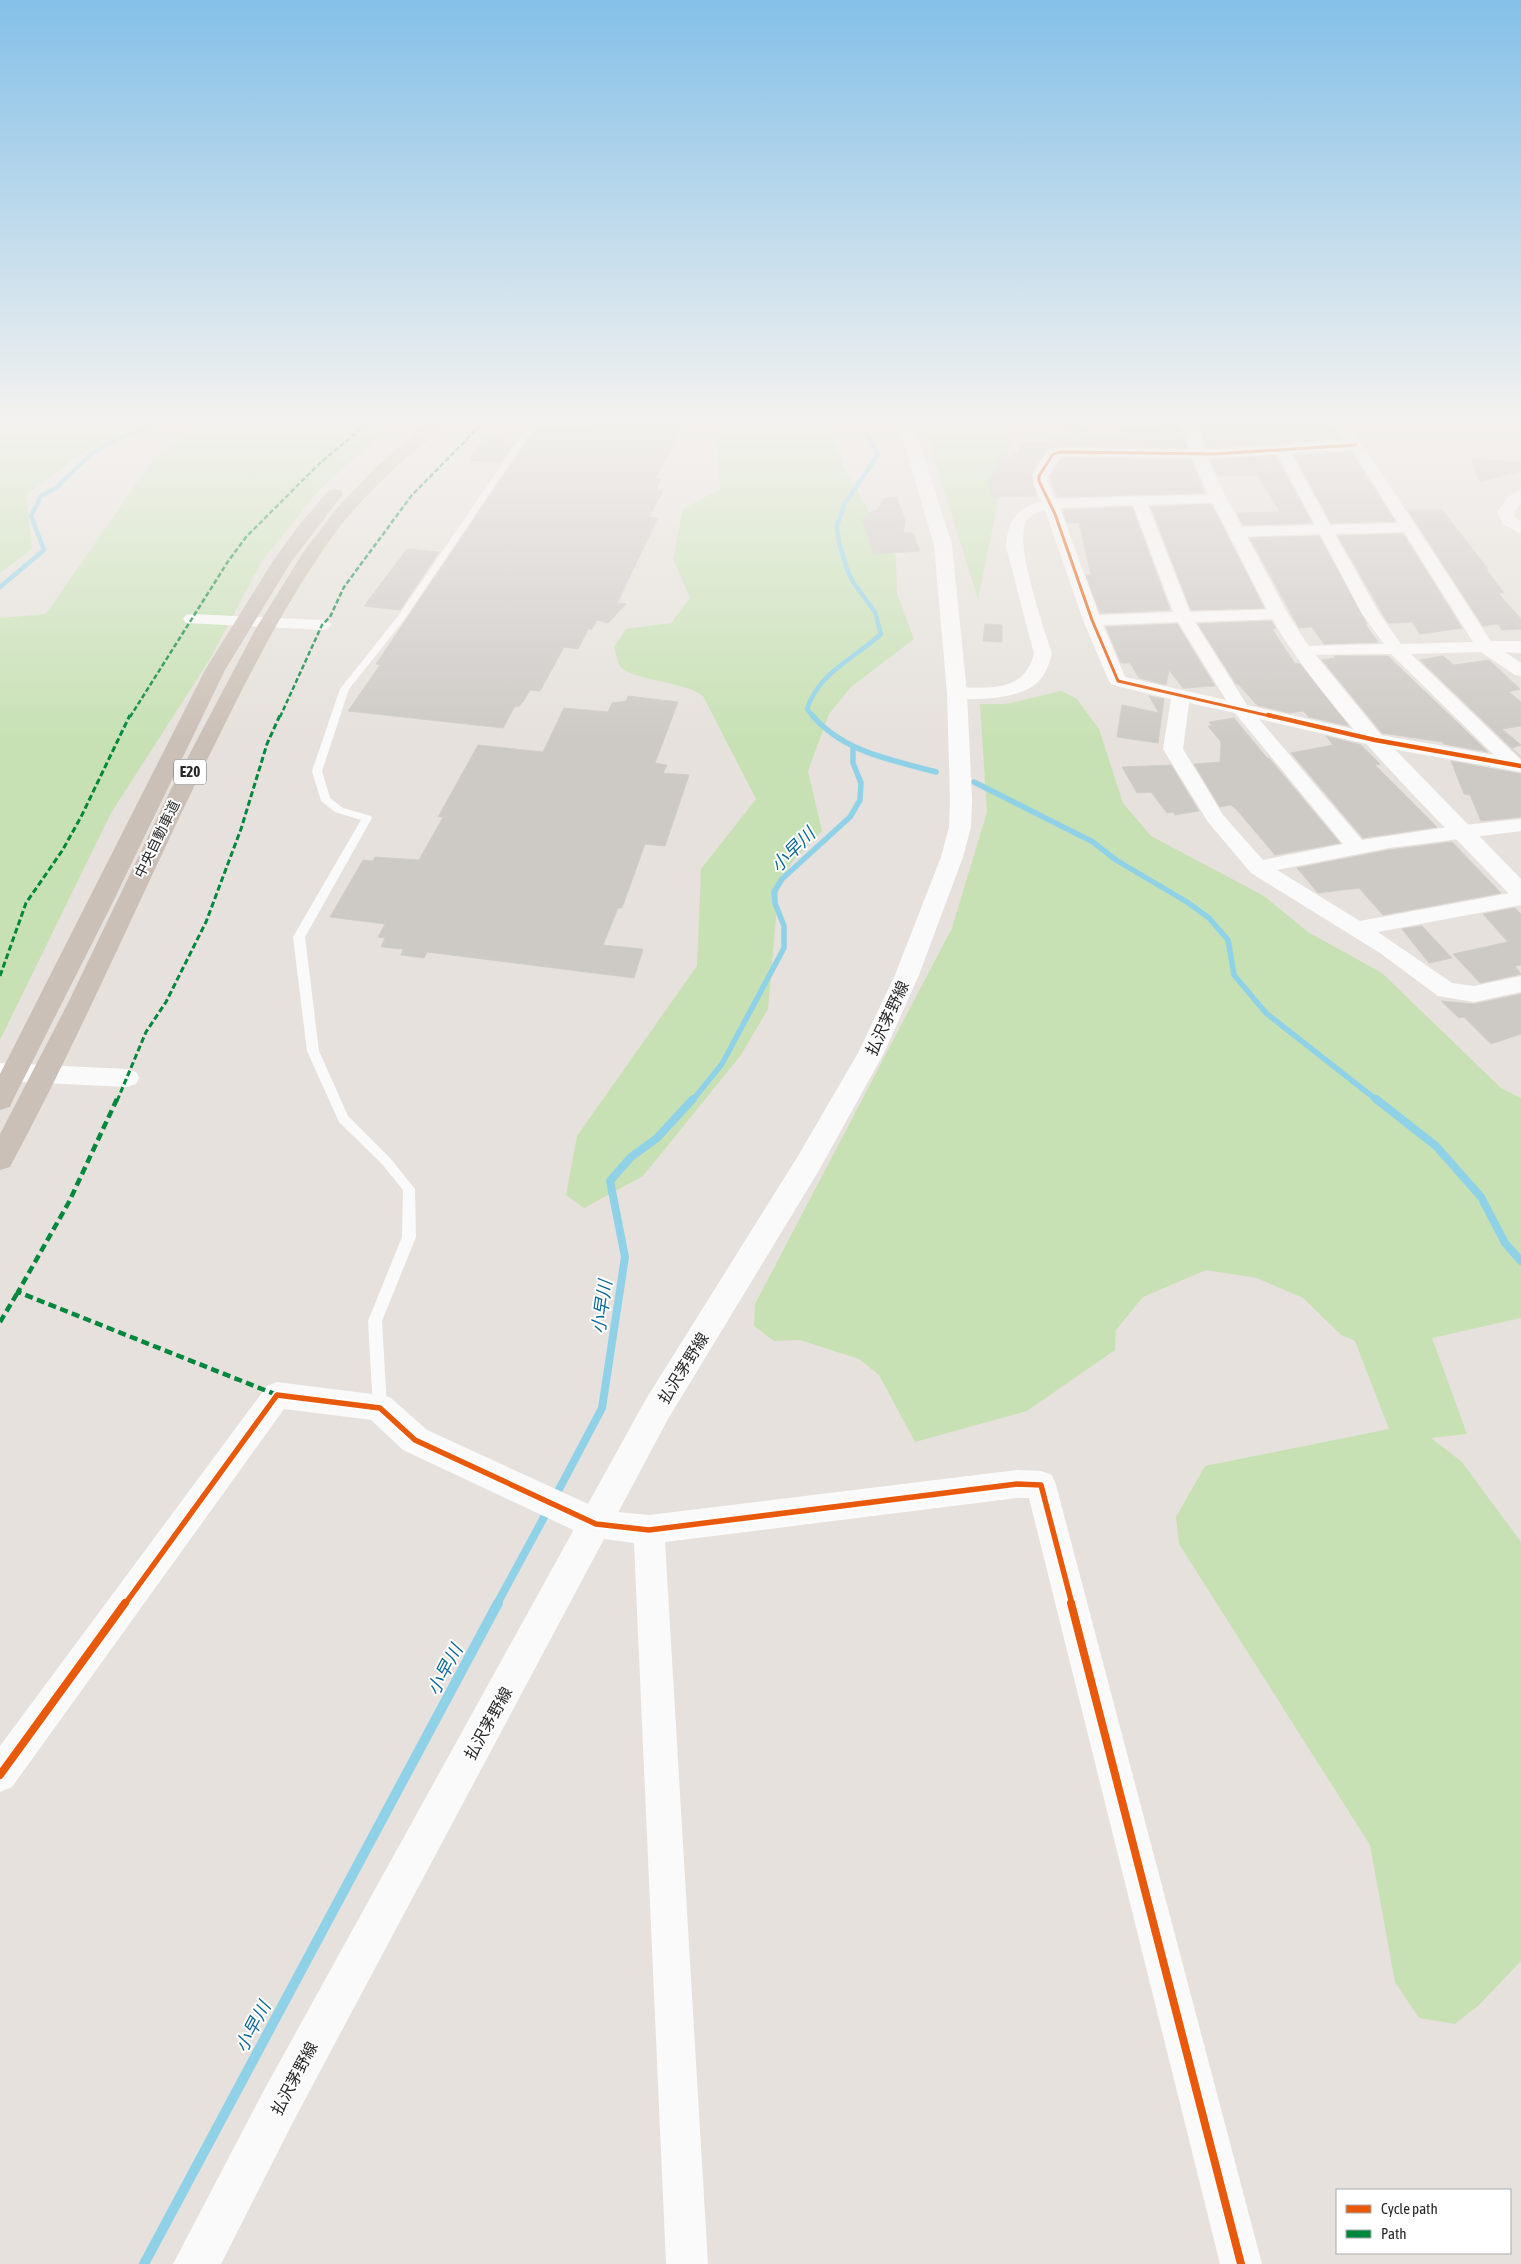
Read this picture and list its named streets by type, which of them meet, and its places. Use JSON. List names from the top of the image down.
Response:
{
  "streets": {
    "highway": ["E20", "中央自動車道"],
    "main road": ["払沢茅野線"]
  },
  "water": ["小早川"],
  "legend": ["Cycle path", "Path"]
}
